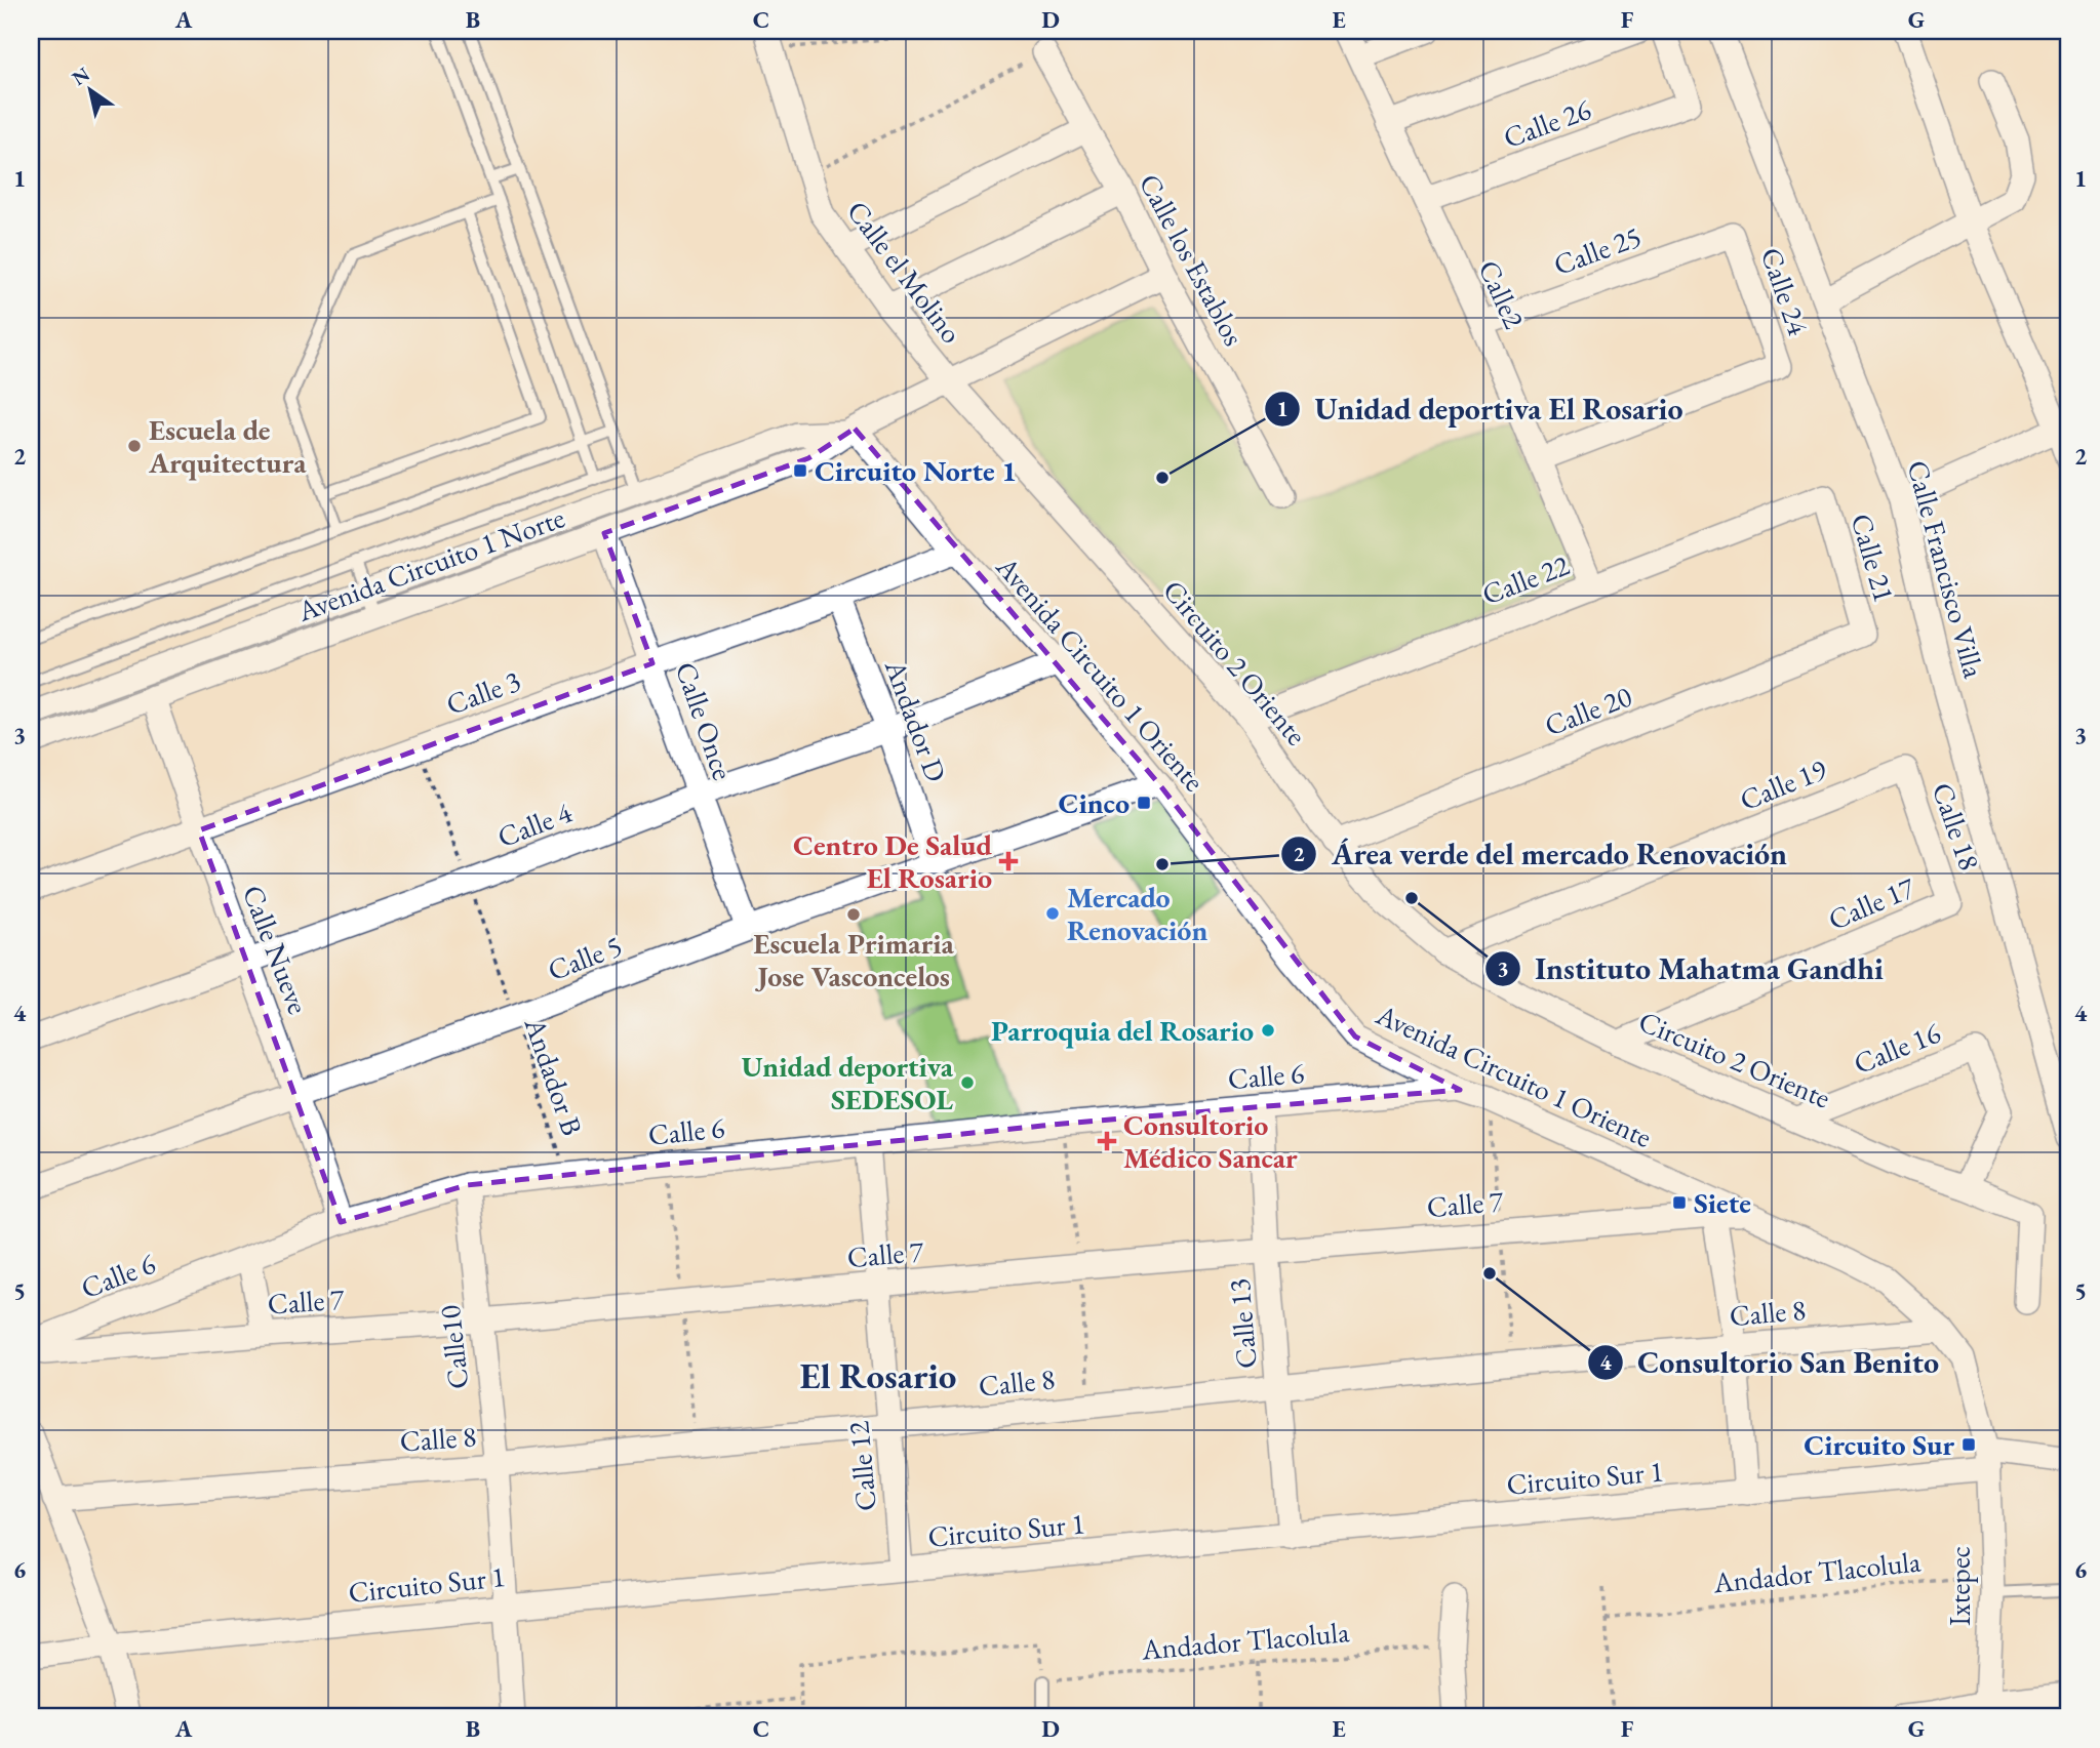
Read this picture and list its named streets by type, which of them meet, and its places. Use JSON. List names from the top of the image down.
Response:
{
  "streets": {
    "street": [
      "Calle 26",
      "Calle 25",
      "Calle los Establos",
      "Calle el Molino",
      "Calle 24",
      "Calle2",
      "Calle 21",
      "Avenida Circuito 1 Norte",
      "Calle Francisco Villa",
      "Calle 22",
      "Circuito 2 Oriente",
      "Avenida Circuito 1 Oriente",
      "Calle 3",
      "Calle 20",
      "Calle Once",
      "Andador D",
      "Calle 19",
      "Calle 4",
      "Calle 18",
      "Calle 17",
      "Calle Nueve",
      "Calle 5",
      "Calle 16",
      "Calle 6",
      "Calle 7",
      "Calle 8",
      "Calle 13",
      "Calle10",
      "Calle 12",
      "Circuito Sur 1",
      "Ixtepec"
    ],
    "path": ["Andador B", "Andador Tlacolula"]
  },
  "crossings": [
    ["Calle 26", "Calle2"],
    ["Calle 25", "Calle 24"],
    ["Calle 25", "Calle2"],
    ["Calle el Molino", "Circuito 2 Oriente"],
    ["Calle 24", "Calle2"],
    ["Calle2", "Calle 22"],
    ["Calle 21", "Calle 22"],
    ["Calle 21", "Calle 20"],
    ["Avenida Circuito 1 Norte", "Avenida Circuito 1 Oriente"],
    ["Avenida Circuito 1 Norte", "Calle Once"],
    ["Avenida Circuito 1 Norte", "Calle Nueve"],
    ["Calle 22", "Circuito 2 Oriente"],
    ["Circuito 2 Oriente", "Calle 20"],
    ["Circuito 2 Oriente", "Calle 19"],
    ["Circuito 2 Oriente", "Calle 17"],
    ["Circuito 2 Oriente", "Calle 16"],
    ["Avenida Circuito 1 Oriente", "Calle 3"],
    ["Avenida Circuito 1 Oriente", "Calle 4"],
    ["Avenida Circuito 1 Oriente", "Calle 5"],
    ["Avenida Circuito 1 Oriente", "Calle 6"],
    ["Avenida Circuito 1 Oriente", "Calle 7"],
    ["Avenida Circuito 1 Oriente", "Calle 8"],
    ["Avenida Circuito 1 Oriente", "Circuito Sur 1"],
    ["Avenida Circuito 1 Oriente", "Ixtepec"],
    ["Calle 3", "Calle Once"],
    ["Calle 3", "Andador D"],
    ["Calle 3", "Calle Nueve"],
    ["Calle 3", "Andador B"],
    ["Calle Once", "Calle 4"],
    ["Calle Once", "Calle 5"],
    ["Andador D", "Calle 4"],
    ["Andador D", "Calle 5"],
    ["Calle 19", "Calle 18"],
    ["Calle 4", "Calle Nueve"],
    ["Calle 4", "Andador B"],
    ["Calle 18", "Calle 17"],
    ["Calle Nueve", "Calle 5"],
    ["Calle Nueve", "Calle 6"],
    ["Calle 5", "Andador B"],
    ["Calle 6", "Andador B"],
    ["Calle 6", "Calle 7"],
    ["Calle 6", "Calle 13"],
    ["Calle 6", "Calle10"],
    ["Calle 6", "Calle 12"],
    ["Calle 7", "Calle 13"],
    ["Calle 7", "Calle10"],
    ["Calle 7", "Calle 12"],
    ["Calle 8", "Calle 13"],
    ["Calle 8", "Calle10"],
    ["Calle 8", "Calle 12"],
    ["Calle 13", "Circuito Sur 1"],
    ["Calle10", "Circuito Sur 1"],
    ["Calle 12", "Circuito Sur 1"],
    ["Circuito Sur 1", "Ixtepec"],
    ["Andador Tlacolula", "Ixtepec"]
  ],
  "districts": ["El Rosario"],
  "places": {
    "other": [
      "Escuela de Arquitectura",
      "Unidad deportiva El Rosario",
      "Área verde del mercado Renovación",
      "Instituto Mahatma Gandhi",
      "Mercado Renovación",
      "Escuela Primaria Jose Vasconcelos",
      "Parroquia del Rosario",
      "Unidad deportiva SEDESOL",
      "Consultorio San Benito"
    ],
    "transit": [
      "Circuito Norte 1",
      "Cinco",
      "Siete",
      "Circuito Sur"
    ],
    "health": ["Centro De Salud El Rosario", "Consultorio Médico Sancar"]
  },
  "north": "top left",
  "grid": {
    "columns": [
      "A",
      "B",
      "C",
      "D",
      "E",
      "F",
      "G"
    ],
    "rows": [
      "1",
      "2",
      "3",
      "4",
      "5",
      "6"
    ]
  }
}
